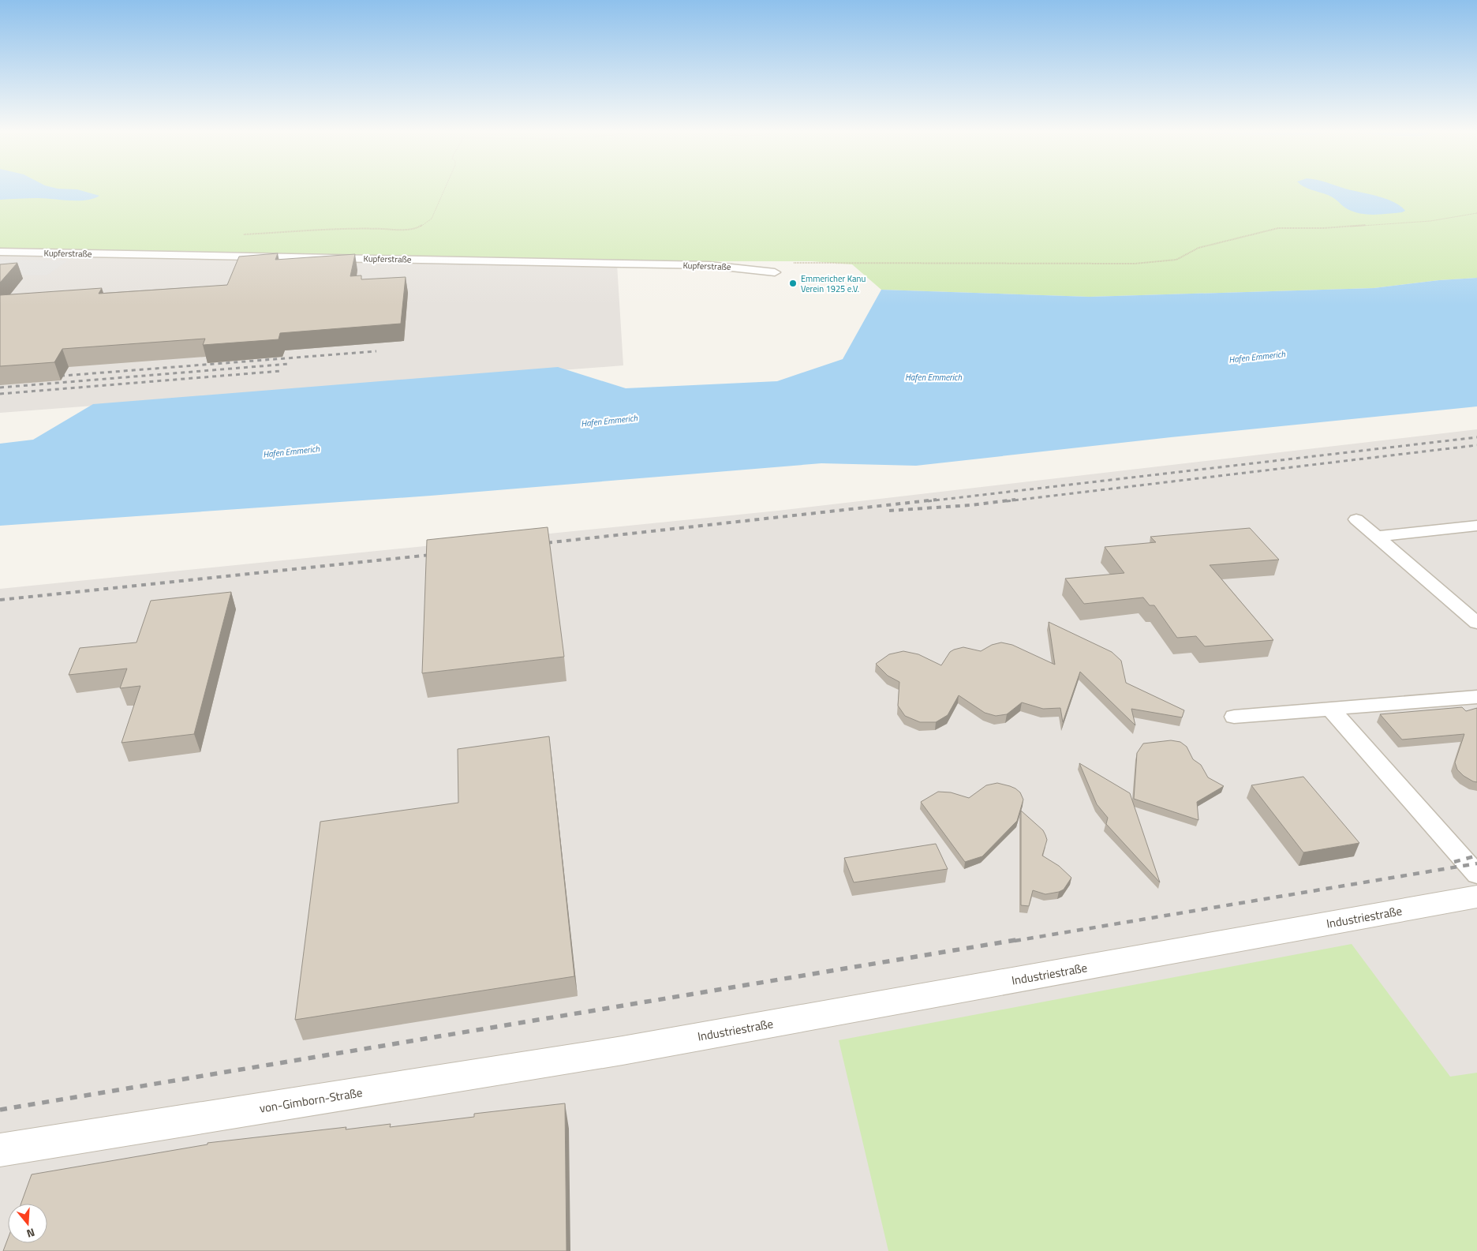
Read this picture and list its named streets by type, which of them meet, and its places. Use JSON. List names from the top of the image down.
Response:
{
  "streets": {
    "street": ["Industriestraße", "von-Gimborn-Straße"],
    "lane": ["Kupferstraße"]
  },
  "crossings": [
    ["Industriestraße", "von-Gimborn-Straße"]
  ],
  "water": ["Hafen Emmerich"],
  "places": ["Emmericher Kanu Verein 1925 e.V."],
  "north": "bottom"
}
